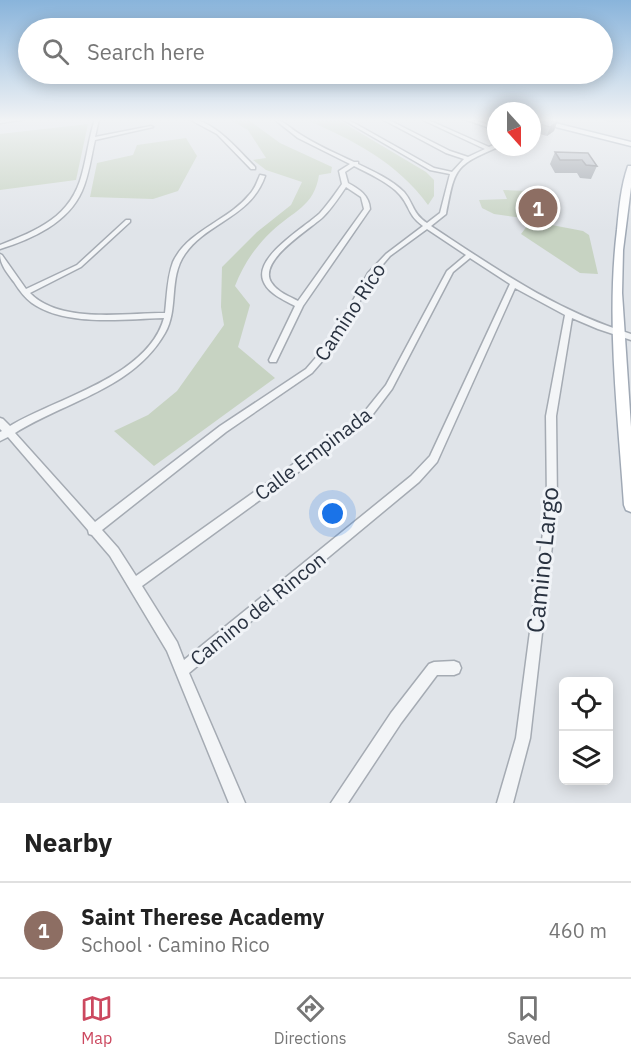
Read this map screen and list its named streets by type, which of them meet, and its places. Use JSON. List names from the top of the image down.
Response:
{
  "streets": {
    "street": [
      "Camino Rico",
      "Calle Empinada",
      "Camino Largo",
      "Camino del Rincon"
    ]
  },
  "north": "bottom",
  "page": {
    "search": "Search here",
    "pins": "1",
    "heading": "Nearby",
    "list": [
      {
        "mark": "1",
        "name": "Saint Therese Academy",
        "note": "School · Camino Rico",
        "value": "460 m"
      }
    ],
    "nav": ["Map", "Directions", "Saved"]
  }
}
